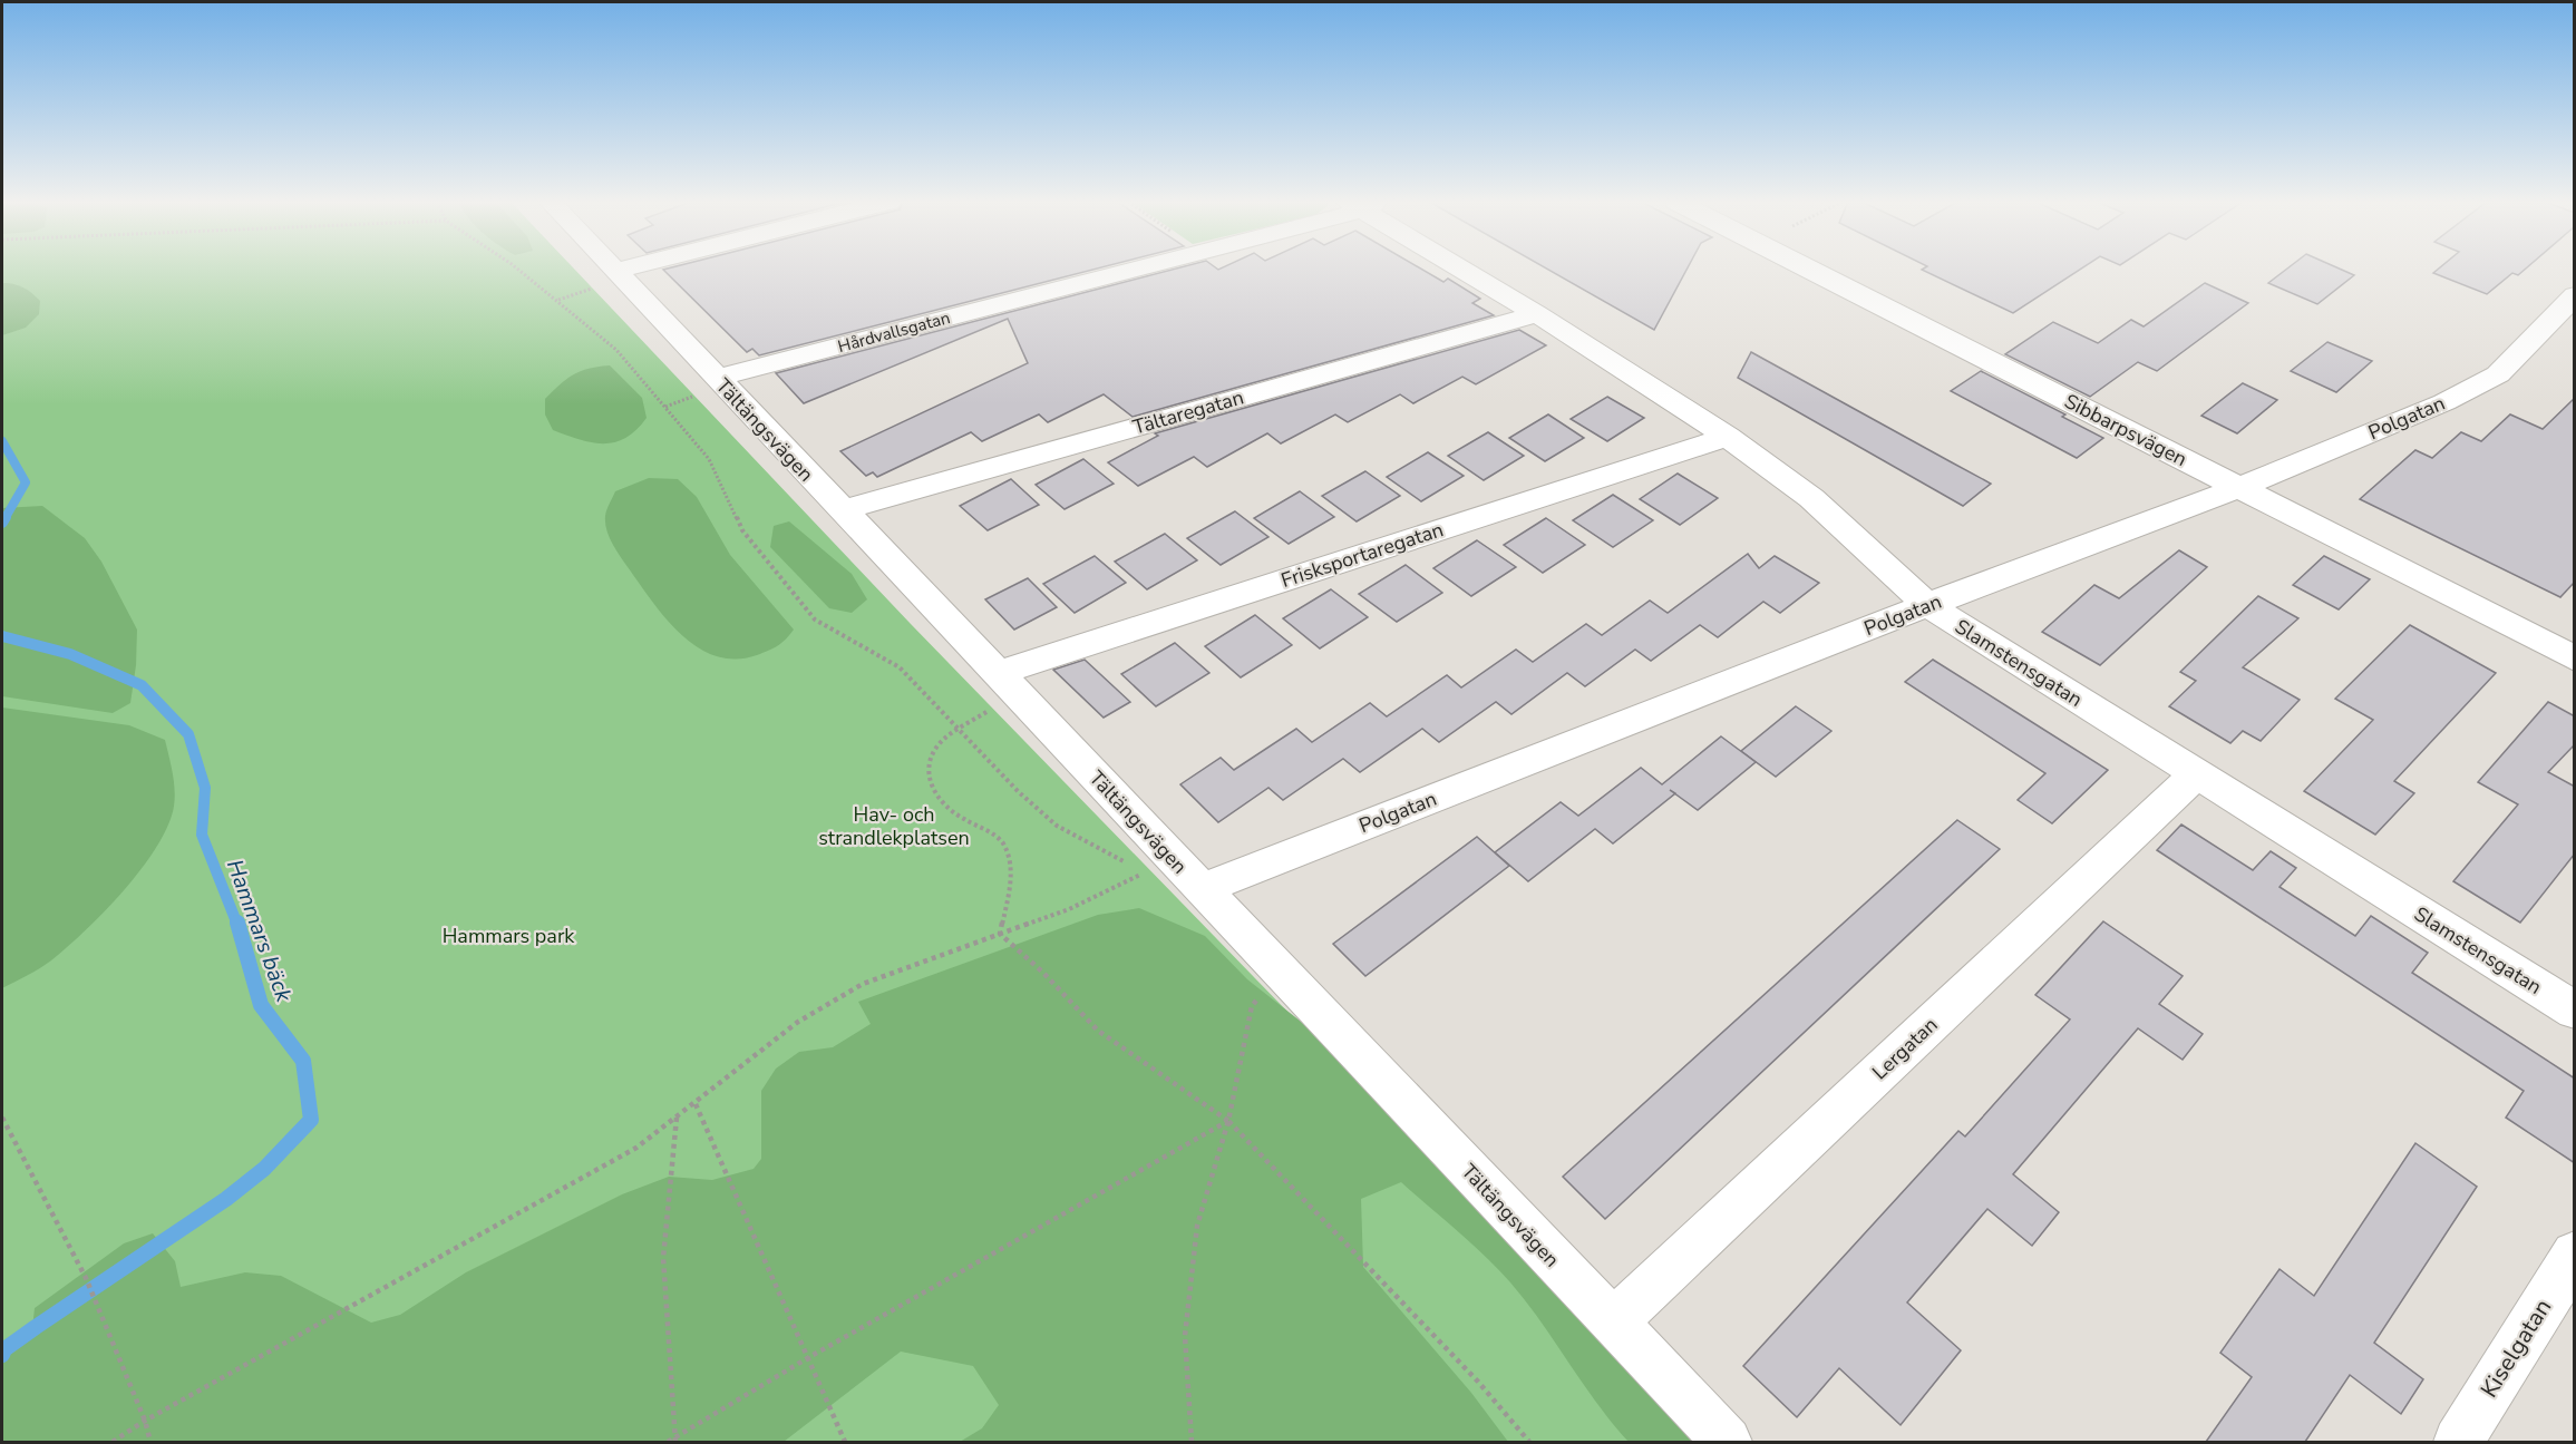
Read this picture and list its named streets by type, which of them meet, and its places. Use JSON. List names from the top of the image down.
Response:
{
  "streets": {
    "street": [
      "Hårdvallsgatan",
      "Tältaregatan",
      "Polgatan",
      "Tältängsvägen",
      "Sibbarpsvägen",
      "Frisksportaregatan",
      "Slamstensgatan",
      "Lergatan",
      "Kiselgatan"
    ]
  },
  "crossings": [
    ["Hårdvallsgatan", "Tältängsvägen"],
    ["Tältaregatan", "Tältängsvägen"],
    ["Tältaregatan", "Slamstensgatan"],
    ["Polgatan", "Tältängsvägen"],
    ["Polgatan", "Sibbarpsvägen"],
    ["Polgatan", "Slamstensgatan"],
    ["Tältängsvägen", "Frisksportaregatan"],
    ["Tältängsvägen", "Lergatan"],
    ["Frisksportaregatan", "Slamstensgatan"],
    ["Slamstensgatan", "Lergatan"]
  ],
  "water": ["Hammars bäck"],
  "parks": ["Hav- och strandlekplatsen", "Hammars park"]
}
